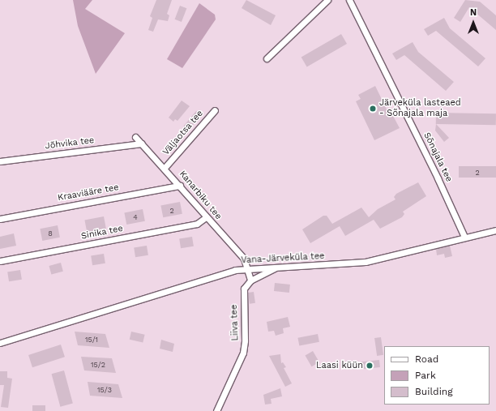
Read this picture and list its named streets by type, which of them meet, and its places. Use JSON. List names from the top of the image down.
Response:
{
  "streets": {
    "street": [
      "Väljaotsa tee",
      "Jõhvika tee",
      "Sõnajala tee",
      "Kraaviääre tee",
      "Kanarbiku tee",
      "Sinika tee",
      "Vana-Järveküla tee",
      "Liiva tee"
    ]
  },
  "crossings": [
    ["Väljaotsa tee", "Kanarbiku tee"],
    ["Jõhvika tee", "Kanarbiku tee"],
    ["Sõnajala tee", "Vana-Järveküla tee"],
    ["Kraaviääre tee", "Kanarbiku tee"],
    ["Kanarbiku tee", "Sinika tee"],
    ["Kanarbiku tee", "Vana-Järveküla tee"],
    ["Kanarbiku tee", "Liiva tee"]
  ],
  "places": ["Järveküla lasteaed - Sõnajala maja", "Laasi küün"],
  "house_numbers": [
    "2",
    "2",
    "4",
    "8",
    "15/1",
    "15/2",
    "15/3"
  ],
  "legend": ["Road", "Park", "Building"],
  "north": "top"
}
